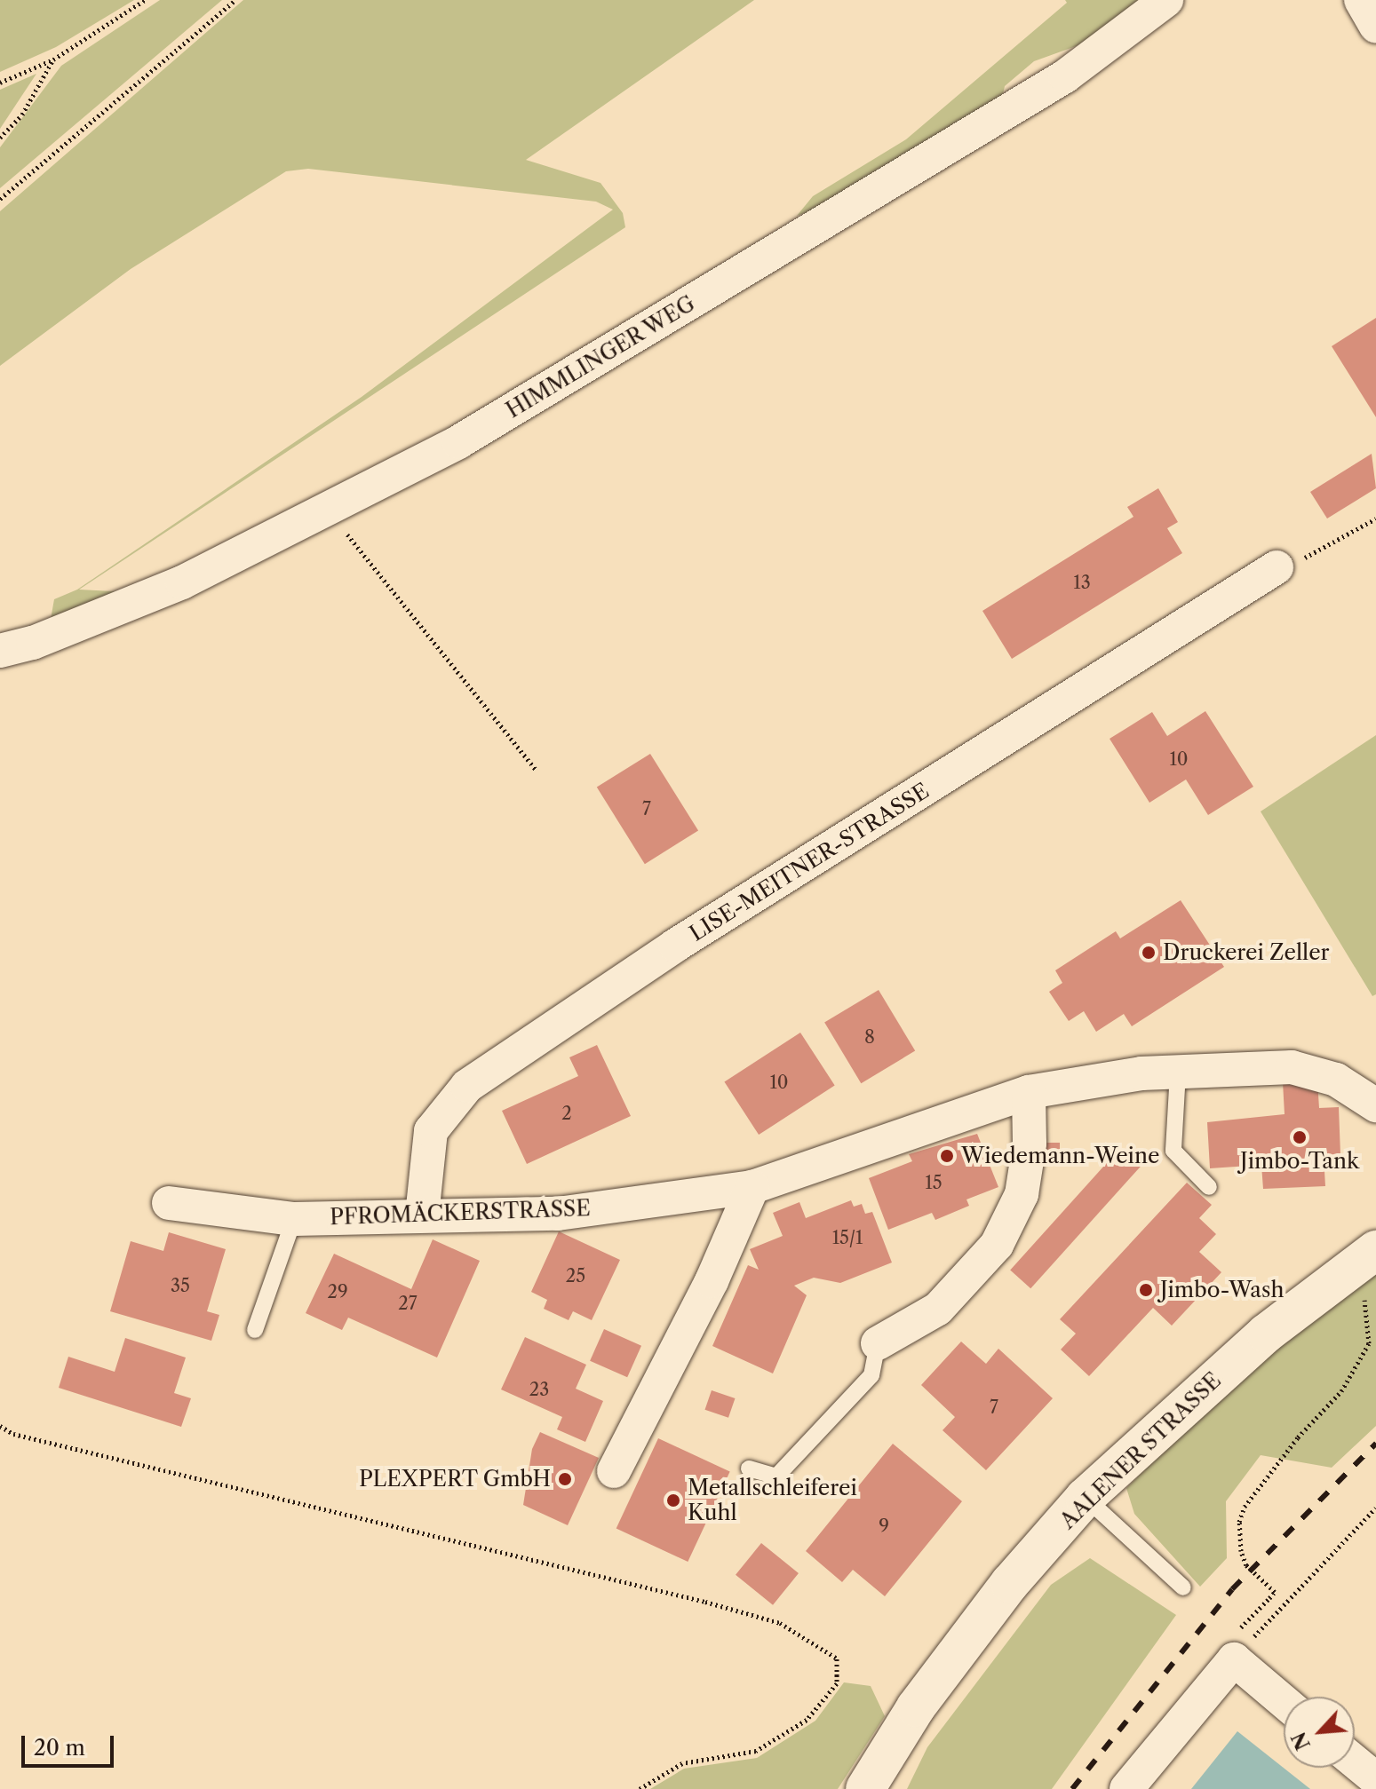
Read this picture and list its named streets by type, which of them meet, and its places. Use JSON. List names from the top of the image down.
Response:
{
  "streets": {
    "street": [
      "HIMMLINGER WEG",
      "LISE-MEITNER-STRASSE",
      "PFROMÄCKERSTRASSE",
      "AALENER STRASSE"
    ]
  },
  "crossings": [
    ["LISE-MEITNER-STRASSE", "PFROMÄCKERSTRASSE"]
  ],
  "places": [
    "Druckerei Zeller",
    "Jimbo-Tank",
    "Wiedemann-Weine",
    "Jimbo-Wash",
    "PLEXPERT GmbH",
    "Metallschleiferei Kuhl"
  ],
  "house_numbers": [
    "13",
    "10",
    "7",
    "8",
    "10",
    "2",
    "15",
    "15/1",
    "25",
    "35",
    "29",
    "27",
    "23",
    "7",
    "9"
  ],
  "scale_bar": "20 m",
  "north": "bottom left"
}
